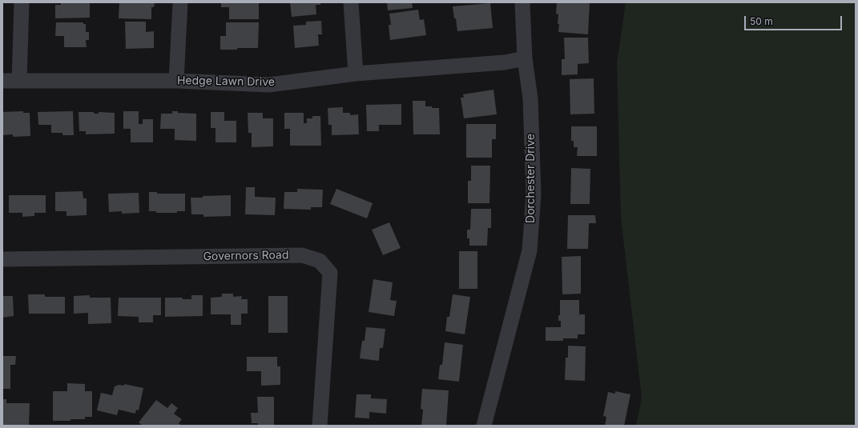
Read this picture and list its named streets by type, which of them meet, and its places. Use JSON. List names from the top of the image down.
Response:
{
  "streets": {
    "street": ["Hedge Lawn Drive", "Dorchester Drive", "Governors Road"]
  },
  "crossings": [
    ["Hedge Lawn Drive", "Dorchester Drive"]
  ],
  "scale_bar": "50 m"
}
